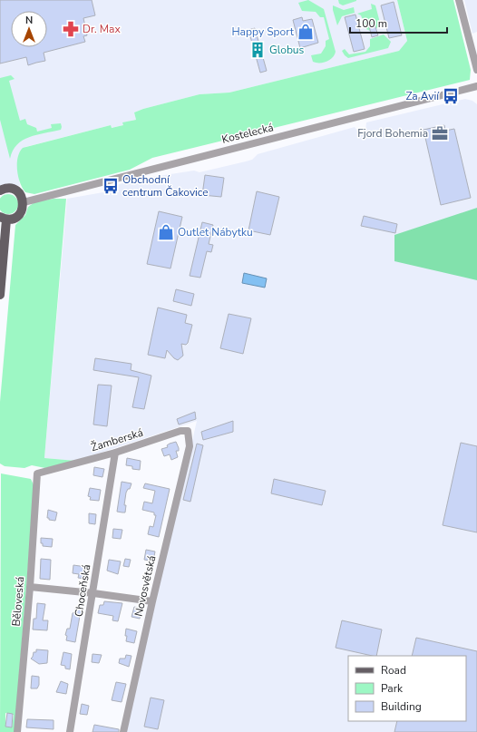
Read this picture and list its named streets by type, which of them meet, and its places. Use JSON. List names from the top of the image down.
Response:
{
  "streets": {
    "street": [
      "Kostelecká",
      "Žamberská",
      "Novosvětská",
      "Choceňská",
      "Běloveská"
    ]
  },
  "crossings": [
    ["Žamberská", "Novosvětská"],
    ["Žamberská", "Choceňská"],
    ["Žamberská", "Běloveská"]
  ],
  "places": {
    "pharmacy": ["Dr. Max"],
    "shop": ["Happy Sport", "Outlet Nábytku"],
    "building": ["Globus"],
    "bus stop": ["Za Avií", "Obchodní centrum Čakovice"],
    "office": ["Fjord Bohemia"]
  },
  "legend": ["Road", "Park", "Building"],
  "scale_bar": "100 m",
  "north": "top"
}
